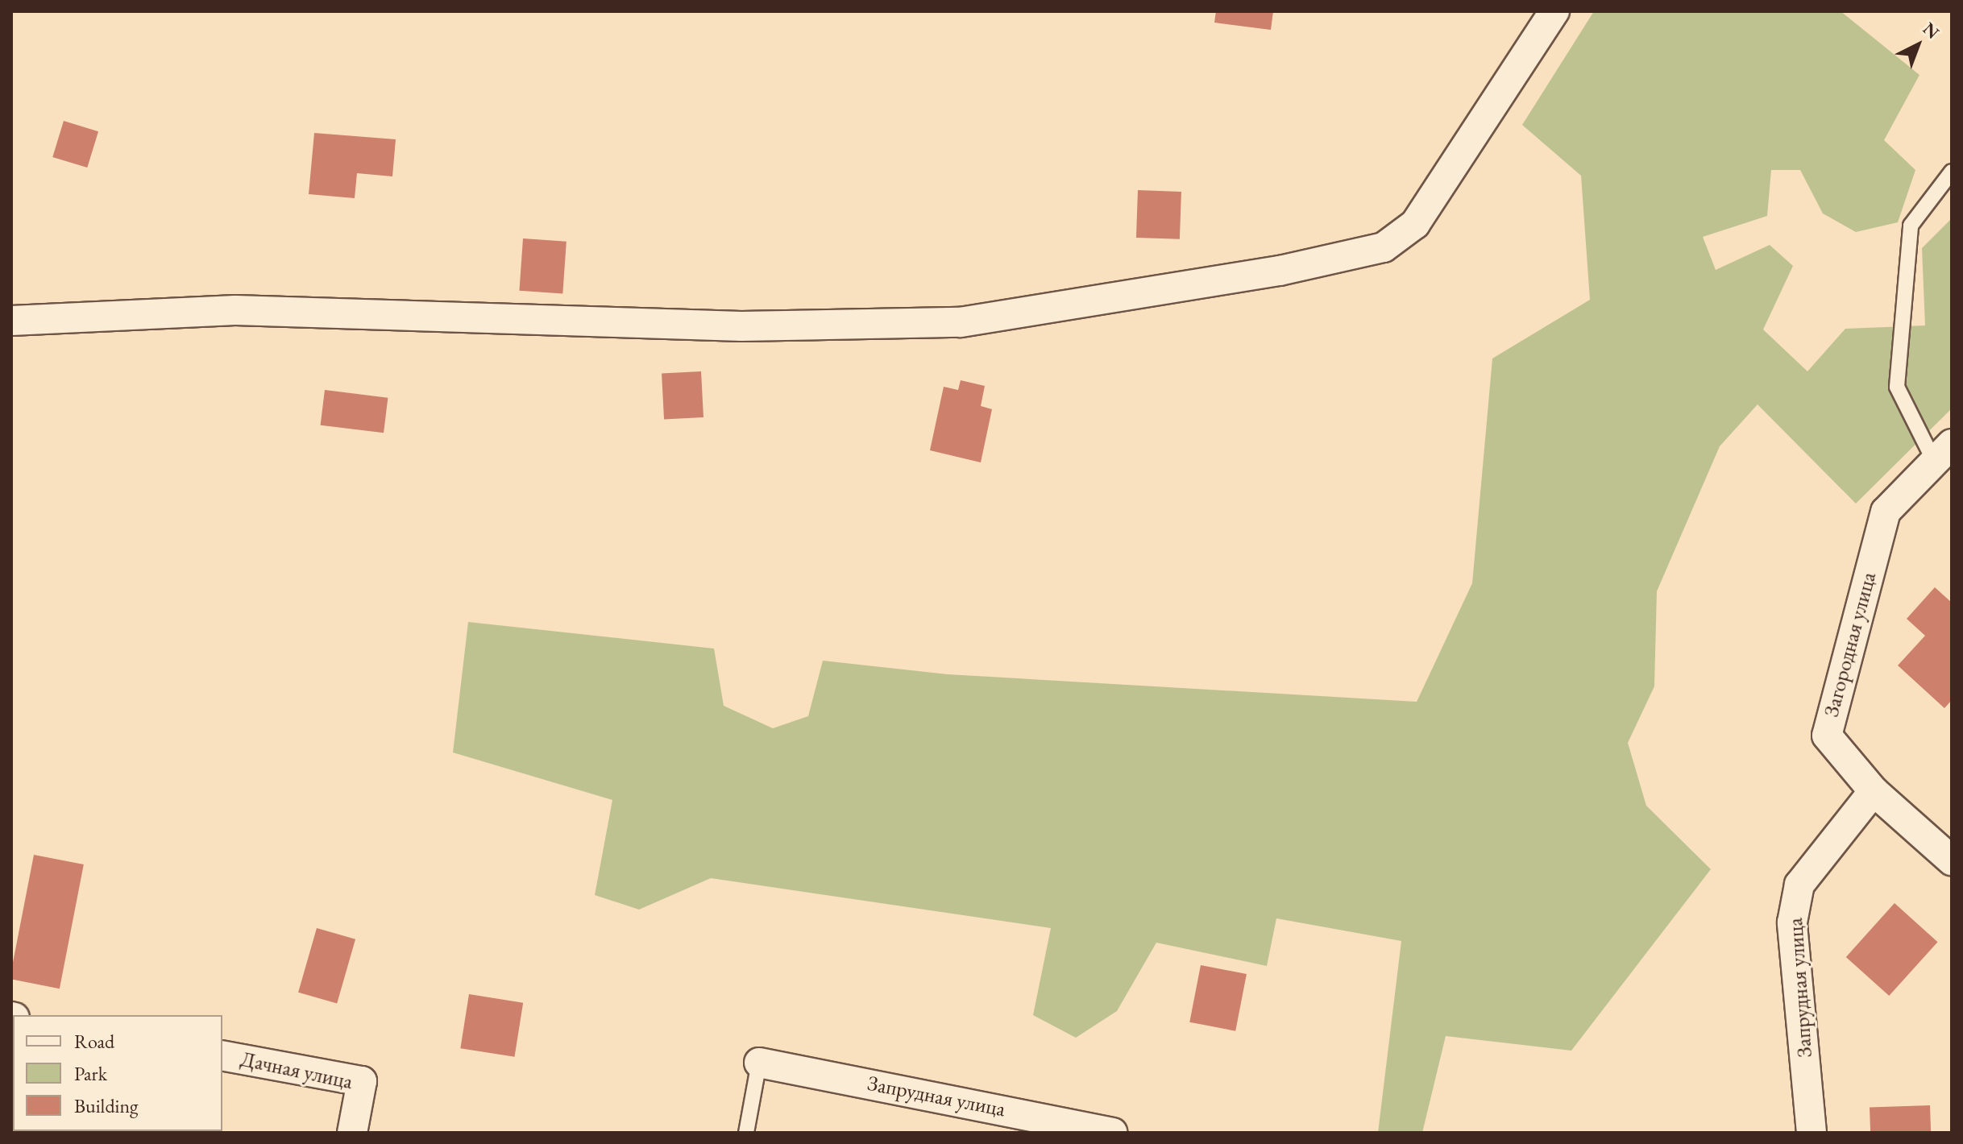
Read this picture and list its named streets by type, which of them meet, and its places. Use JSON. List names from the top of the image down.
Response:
{
  "streets": {
    "street": ["Загородная улица", "Запрудная улица", "Дачная улица"]
  },
  "crossings": [
    ["Загородная улица", "Запрудная улица"]
  ],
  "legend": ["Road", "Park", "Building"],
  "north": "top right"
}
